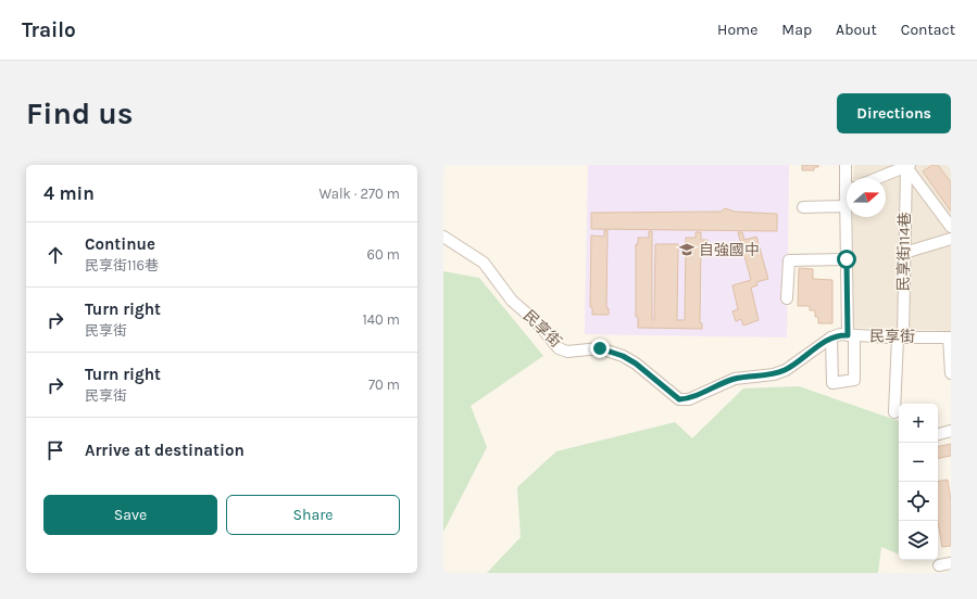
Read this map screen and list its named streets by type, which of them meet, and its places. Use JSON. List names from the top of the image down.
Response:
{
  "streets": {
    "street": ["民享街114巷", "民享街"]
  },
  "crossings": [
    ["民享街114巷", "民享街"]
  ],
  "places": {
    "school or university": ["自強國中"]
  },
  "north": "right",
  "page": {
    "header": "Trailo",
    "nav": [
      "Home",
      "Map",
      "About",
      "Contact"
    ],
    "buttons": [
      "Directions",
      ["Save", "Share"]
    ],
    "title": "Find us",
    "heading": ["4 min", "Walk · 270 m"],
    "list": [
      ["Continue", "民享街116巷", "60 m"],
      ["Turn right", "民享街", "140 m"],
      ["Turn right", "民享街", "70 m"],
      "Arrive at destination"
    ],
    "map_buttons": ["+", "−"]
  }
}
